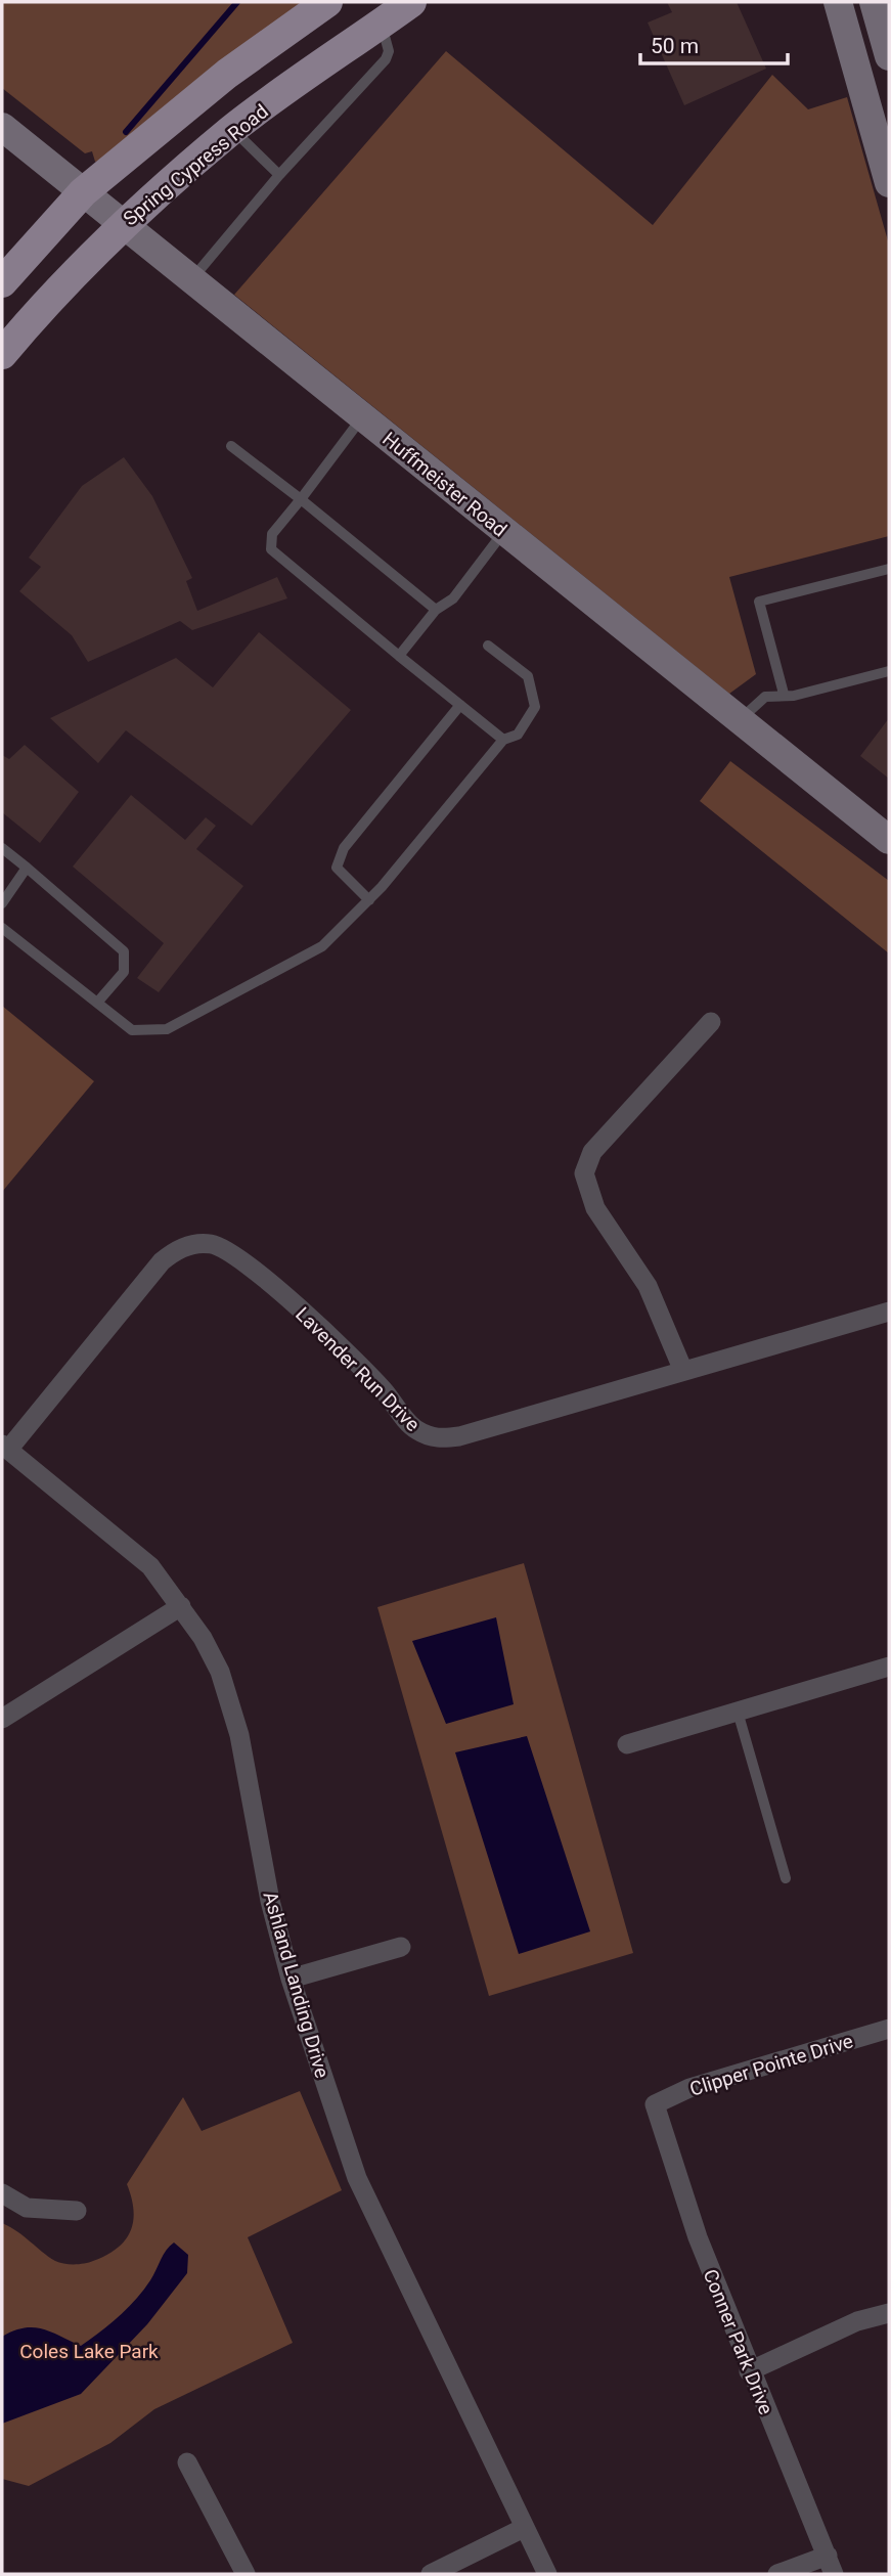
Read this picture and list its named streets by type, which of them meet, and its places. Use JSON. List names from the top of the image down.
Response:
{
  "streets": {
    "main road": ["Spring Cypress Road"],
    "street": [
      "Huffmeister Road",
      "Lavender Run Drive",
      "Ashland Landing Drive",
      "Clipper Pointe Drive",
      "Conner Park Drive"
    ]
  },
  "crossings": [
    ["Spring Cypress Road", "Huffmeister Road"],
    ["Lavender Run Drive", "Ashland Landing Drive"],
    ["Clipper Pointe Drive", "Conner Park Drive"]
  ],
  "parks": ["Coles Lake Park"],
  "scale_bar": "50 m"
}
